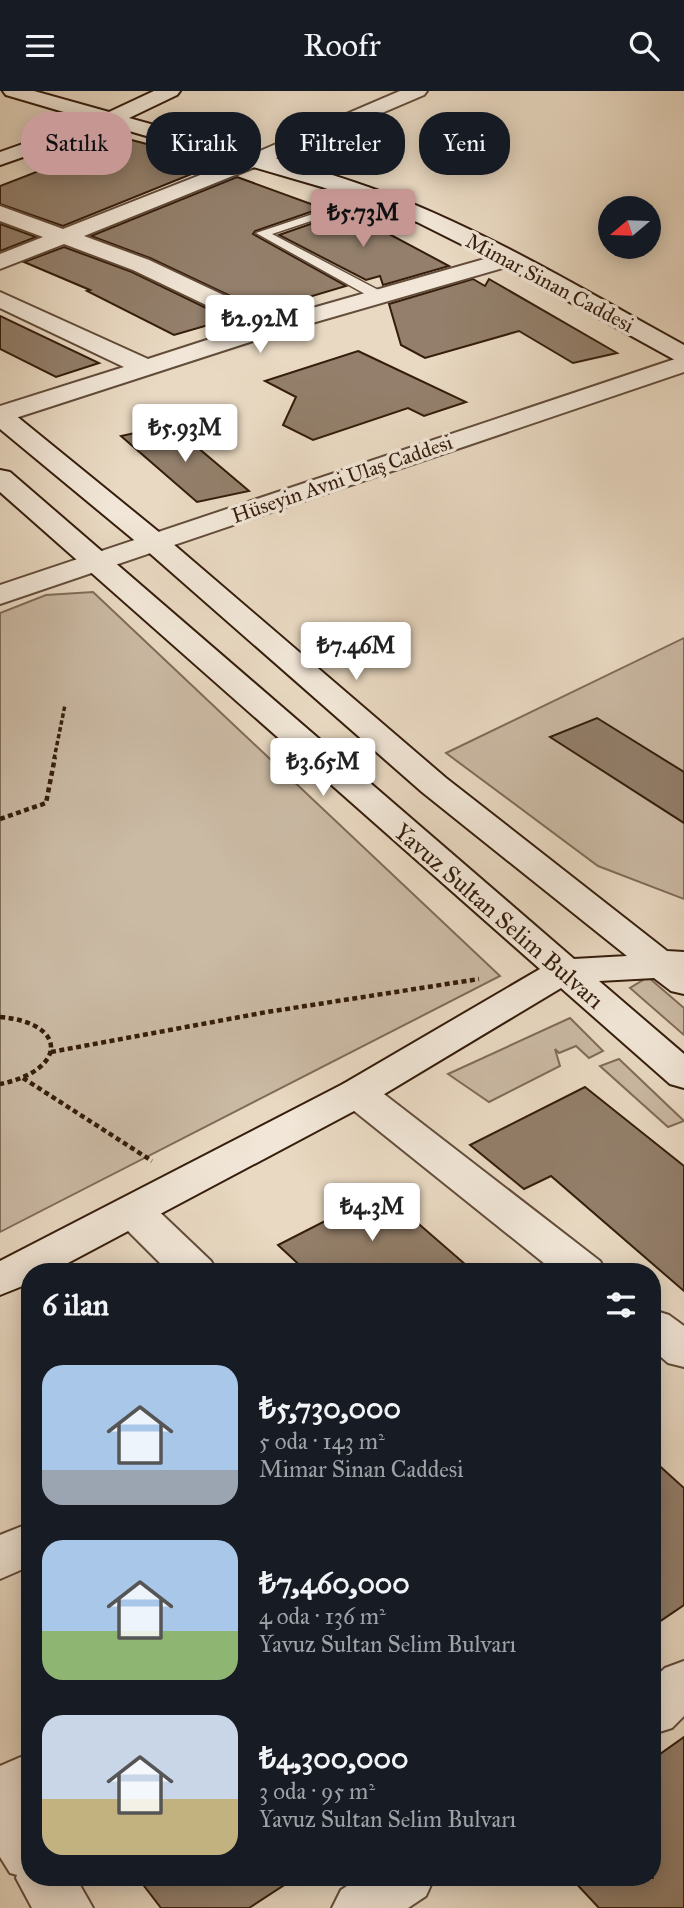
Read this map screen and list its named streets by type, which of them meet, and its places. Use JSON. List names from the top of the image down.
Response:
{
  "streets": {
    "street": ["Mimar Sinan Caddesi", "Hüseyin Avni Ulaş Caddesi", "Yavuz Sultan Selim Bulvarı"]
  },
  "crossings": [
    ["Hüseyin Avni Ulaş Caddesi", "Yavuz Sultan Selim Bulvarı"]
  ],
  "north": "left",
  "page": {
    "header": "Roofr",
    "chip": [
      "Satılık",
      "Kiralık",
      "Filtreler",
      "Yeni"
    ],
    "price": [
      "₺5.73M",
      "₺2.92M",
      "₺5.93M",
      "₺7.46M",
      "₺3.65M",
      "₺4.3M"
    ],
    "heading": "6 ilan",
    "list": [
      {
        "name": "₺5,730,000",
        "note": "5 oda · 143 m² · Mimar Sinan Caddesi"
      },
      {
        "name": "₺7,460,000",
        "note": "4 oda · 136 m² · Yavuz Sultan Selim Bulvarı"
      },
      {
        "name": "₺4,300,000",
        "note": "3 oda · 95 m² · Yavuz Sultan Selim Bulvarı"
      }
    ]
  }
}
